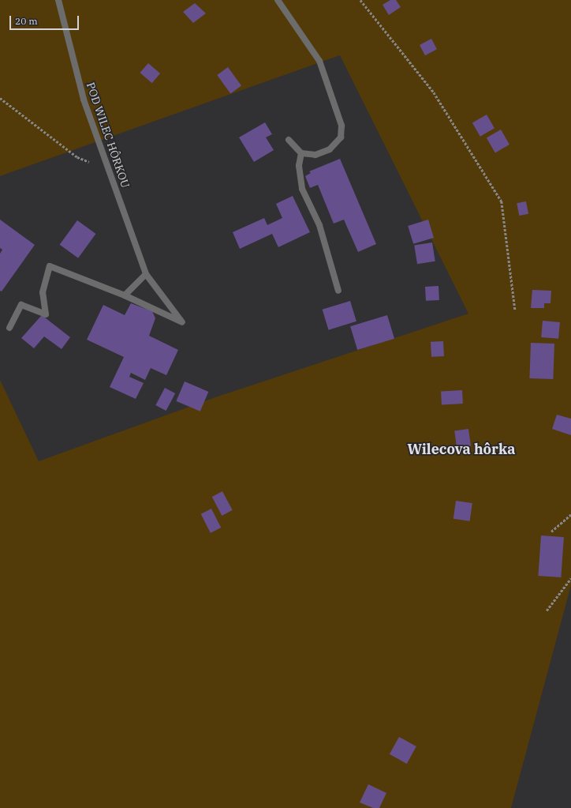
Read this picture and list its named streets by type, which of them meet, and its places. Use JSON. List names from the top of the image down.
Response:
{
  "streets": {
    "street": ["POD WILEC HÔRKOU"]
  },
  "districts": ["Wilecova hôrka"],
  "scale_bar": "20 m"
}
